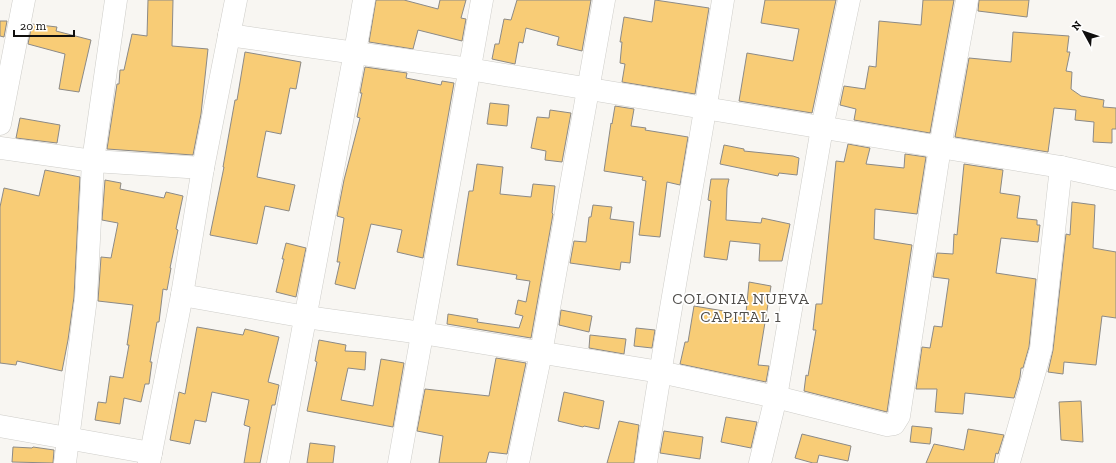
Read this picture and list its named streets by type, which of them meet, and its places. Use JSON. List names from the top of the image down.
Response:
{
  "districts": ["COLONIA NUEVA CAPITAL 1"],
  "scale_bar": "20 m",
  "north": "top left"
}
